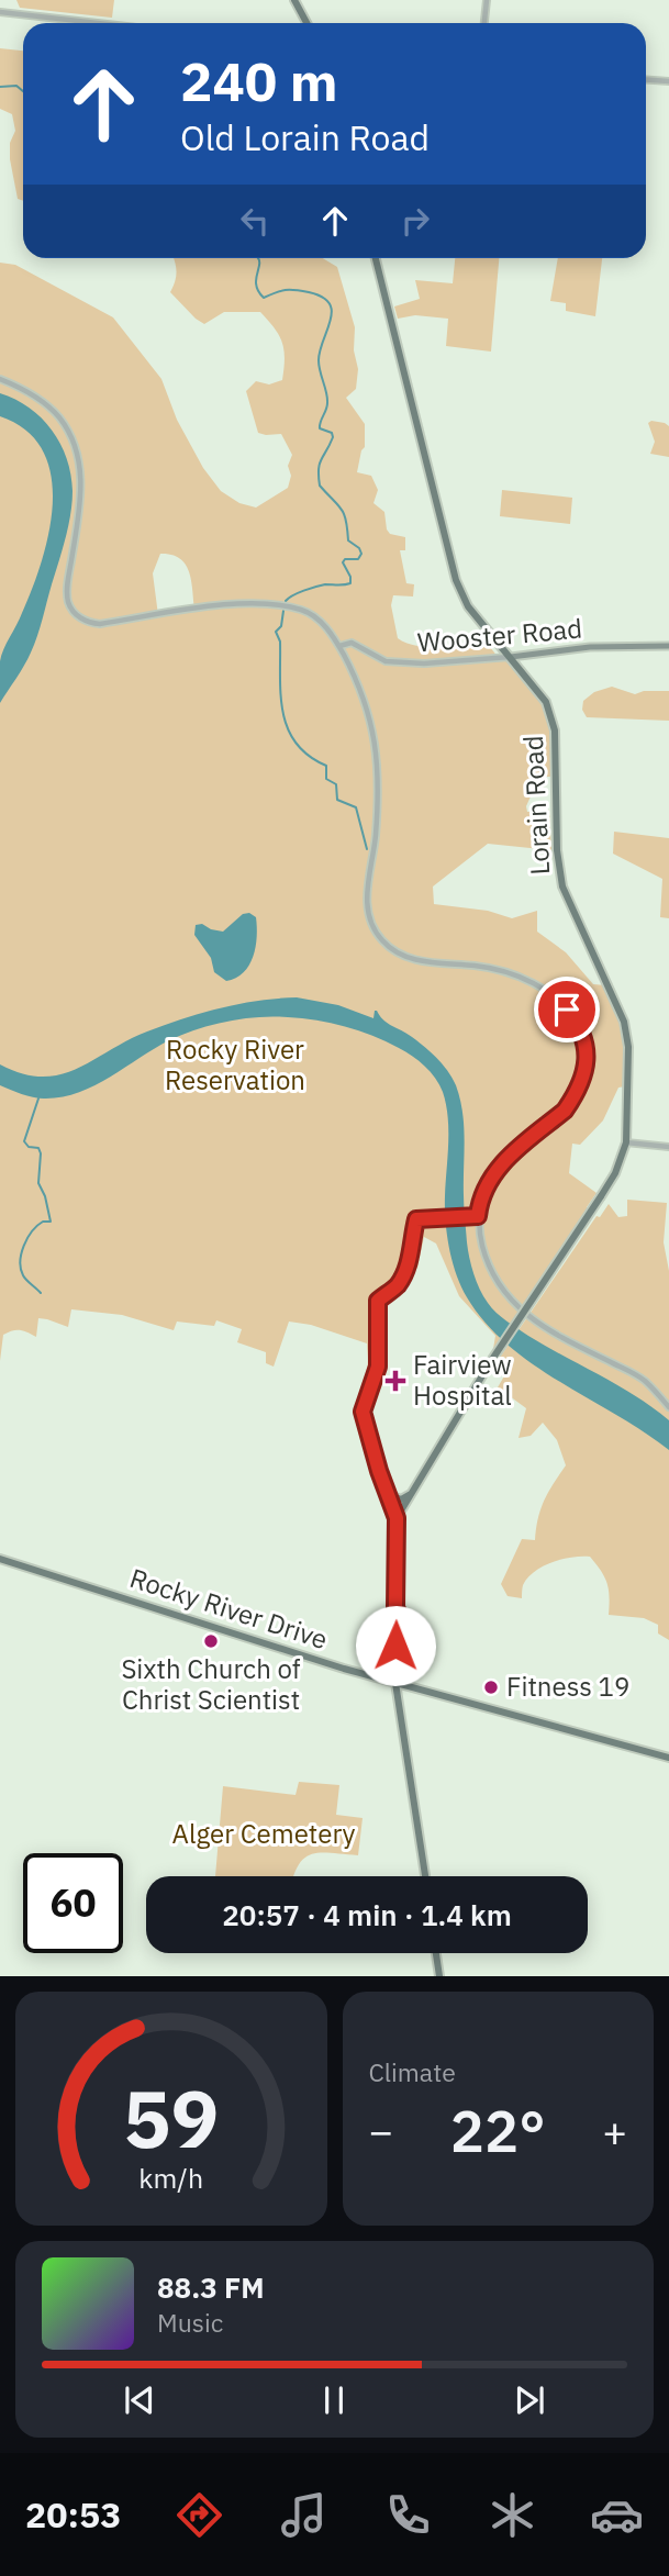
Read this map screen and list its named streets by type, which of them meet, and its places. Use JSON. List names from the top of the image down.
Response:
{
  "streets": {
    "main road": ["Wooster Road", "Lorain Road", "Rocky River Drive"]
  },
  "crossings": [
    ["Wooster Road", "Lorain Road"]
  ],
  "parks": ["Rocky River Reservation", "Alger Cemetery"],
  "places": {
    "health": ["Fairview Hospital"],
    "other": ["Sixth Church of Christ Scientist", "Fitness 19"]
  },
  "page": {
    "turn": ["240 m", "Old Lorain Road"],
    "limit": "60",
    "trip": "20:57 · 4 min · 1.4 km",
    "tile": "Climate",
    "heat": ["−", "22°", "+"],
    "song": ["88.3 FM", "Music"],
    "tabs": "20:53",
    "gauge": ["59", "km/h"]
  }
}
